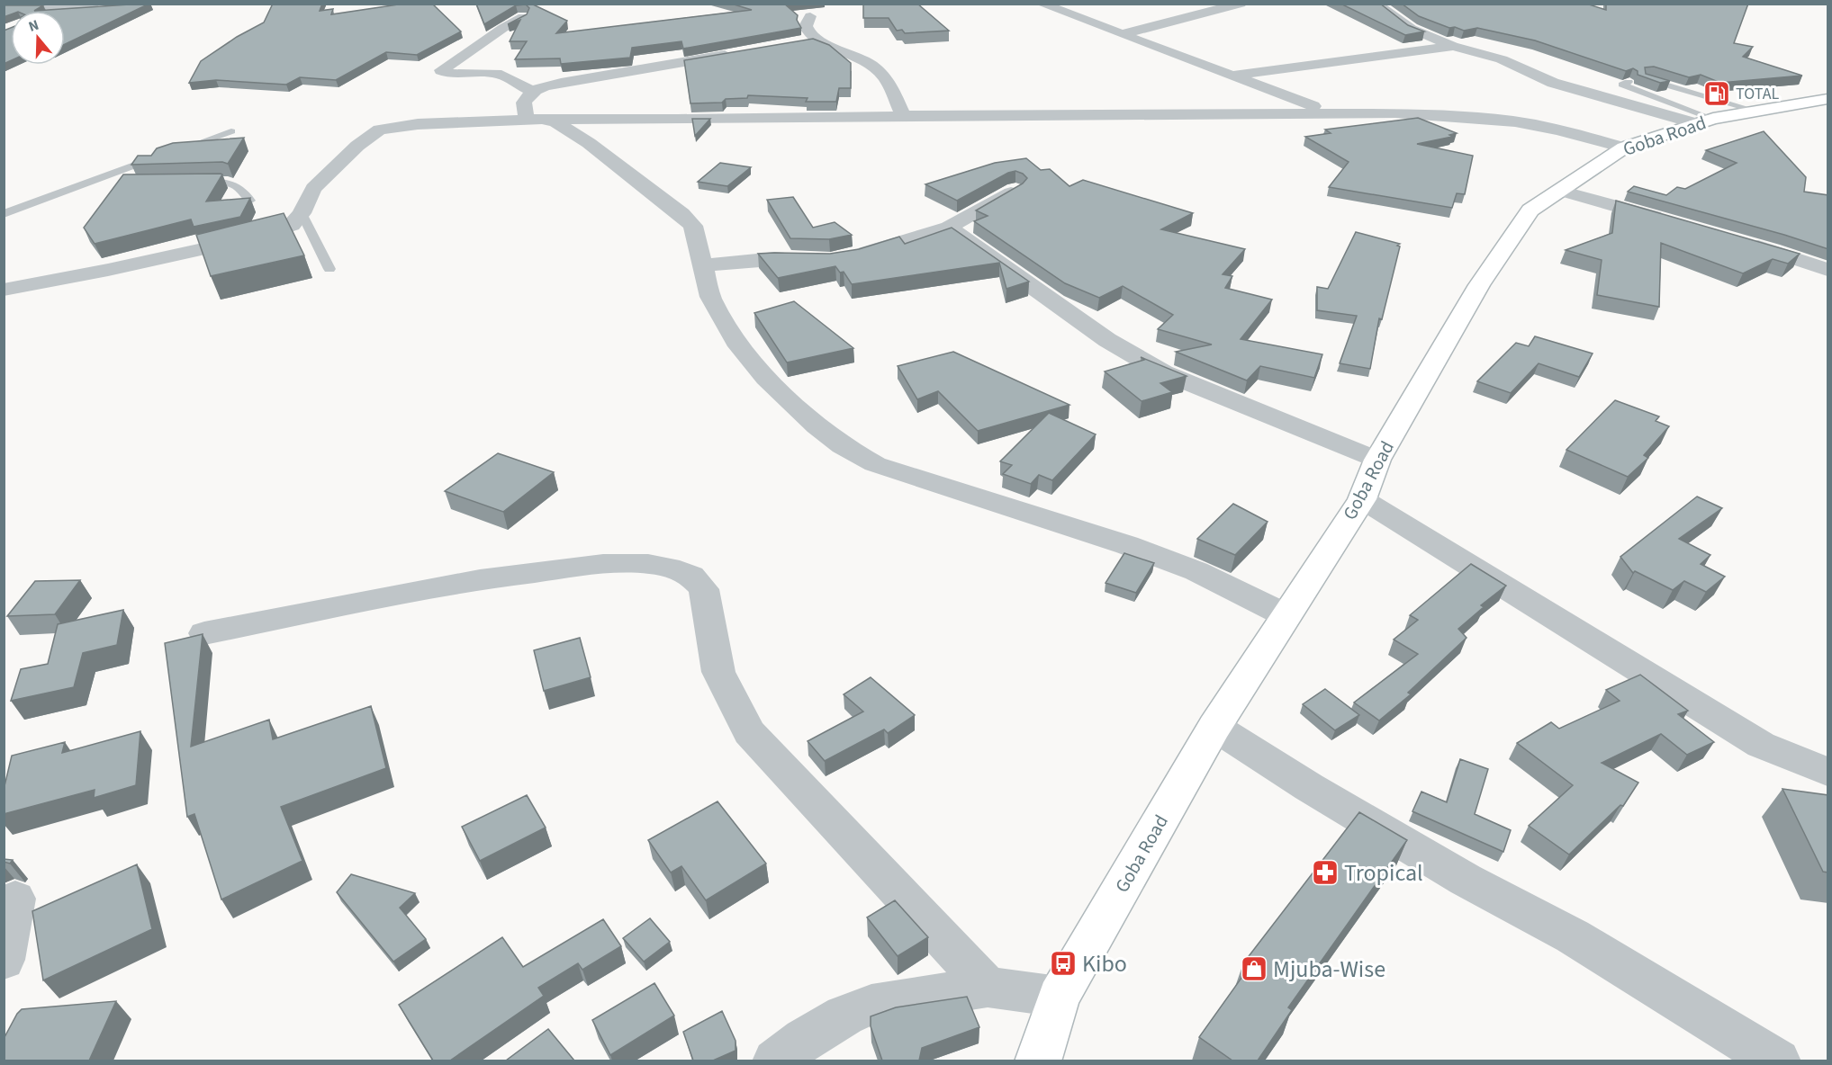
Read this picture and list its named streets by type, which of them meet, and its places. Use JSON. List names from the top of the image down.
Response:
{
  "streets": {
    "main road": ["Goba Road"]
  },
  "places": {
    "fuel station": ["TOTAL"],
    "pharmacy": ["Tropical"],
    "bus stop": ["Kibo"],
    "shop": ["Mjuba-Wise"]
  },
  "north": "top"
}
